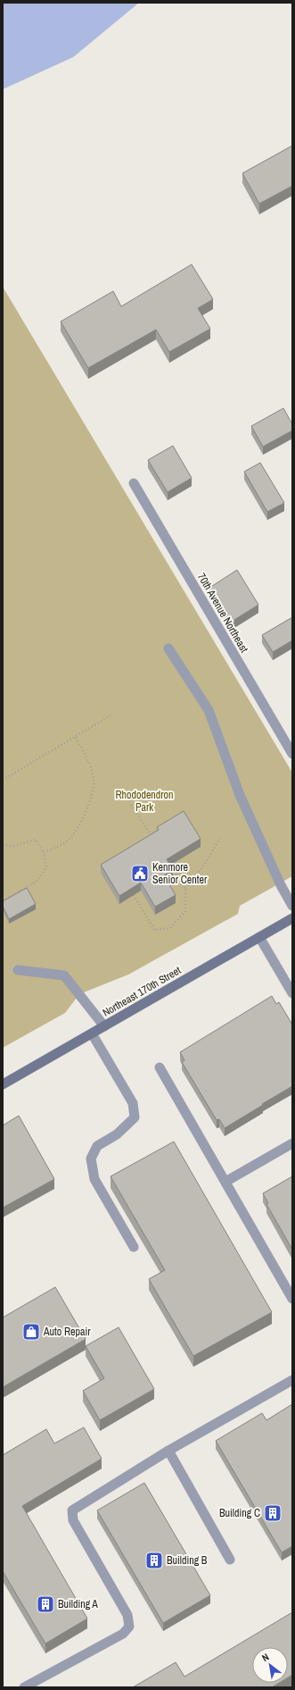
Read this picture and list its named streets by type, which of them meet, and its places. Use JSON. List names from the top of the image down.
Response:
{
  "streets": {
    "main road": ["Northeast 170th Street"],
    "street": ["70th Avenue Northeast"]
  },
  "parks": ["Rhododendron Park"],
  "places": {
    "public building": ["Kenmore Senior Center"],
    "shop": ["Auto Repair"],
    "building": ["Building C", "Building B", "Building A"]
  },
  "north": "top left"
}
